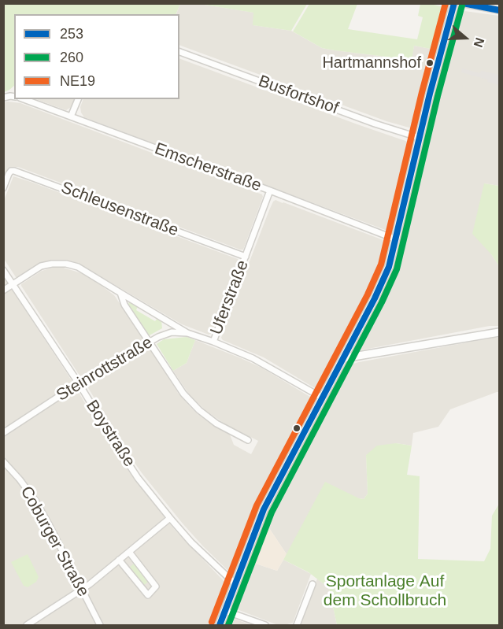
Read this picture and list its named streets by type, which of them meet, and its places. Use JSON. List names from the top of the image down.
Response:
{
  "streets": {
    "street": [
      "Busfortshof",
      "Emscherstraße",
      "Schleusenstraße",
      "Uferstraße",
      "Steinrottstraße",
      "Boystraße",
      "Coburger Straße"
    ]
  },
  "crossings": [
    ["Emscherstraße", "Uferstraße"],
    ["Schleusenstraße", "Uferstraße"],
    ["Uferstraße", "Steinrottstraße"],
    ["Steinrottstraße", "Boystraße"]
  ],
  "parks": ["Sportanlage Auf dem Schollbruch"],
  "places": ["Hartmannshof"],
  "lines": ["transit line 253", "transit line NE19", "transit line 260"],
  "legend": ["253", "260", "NE19"],
  "north": "right"
}
